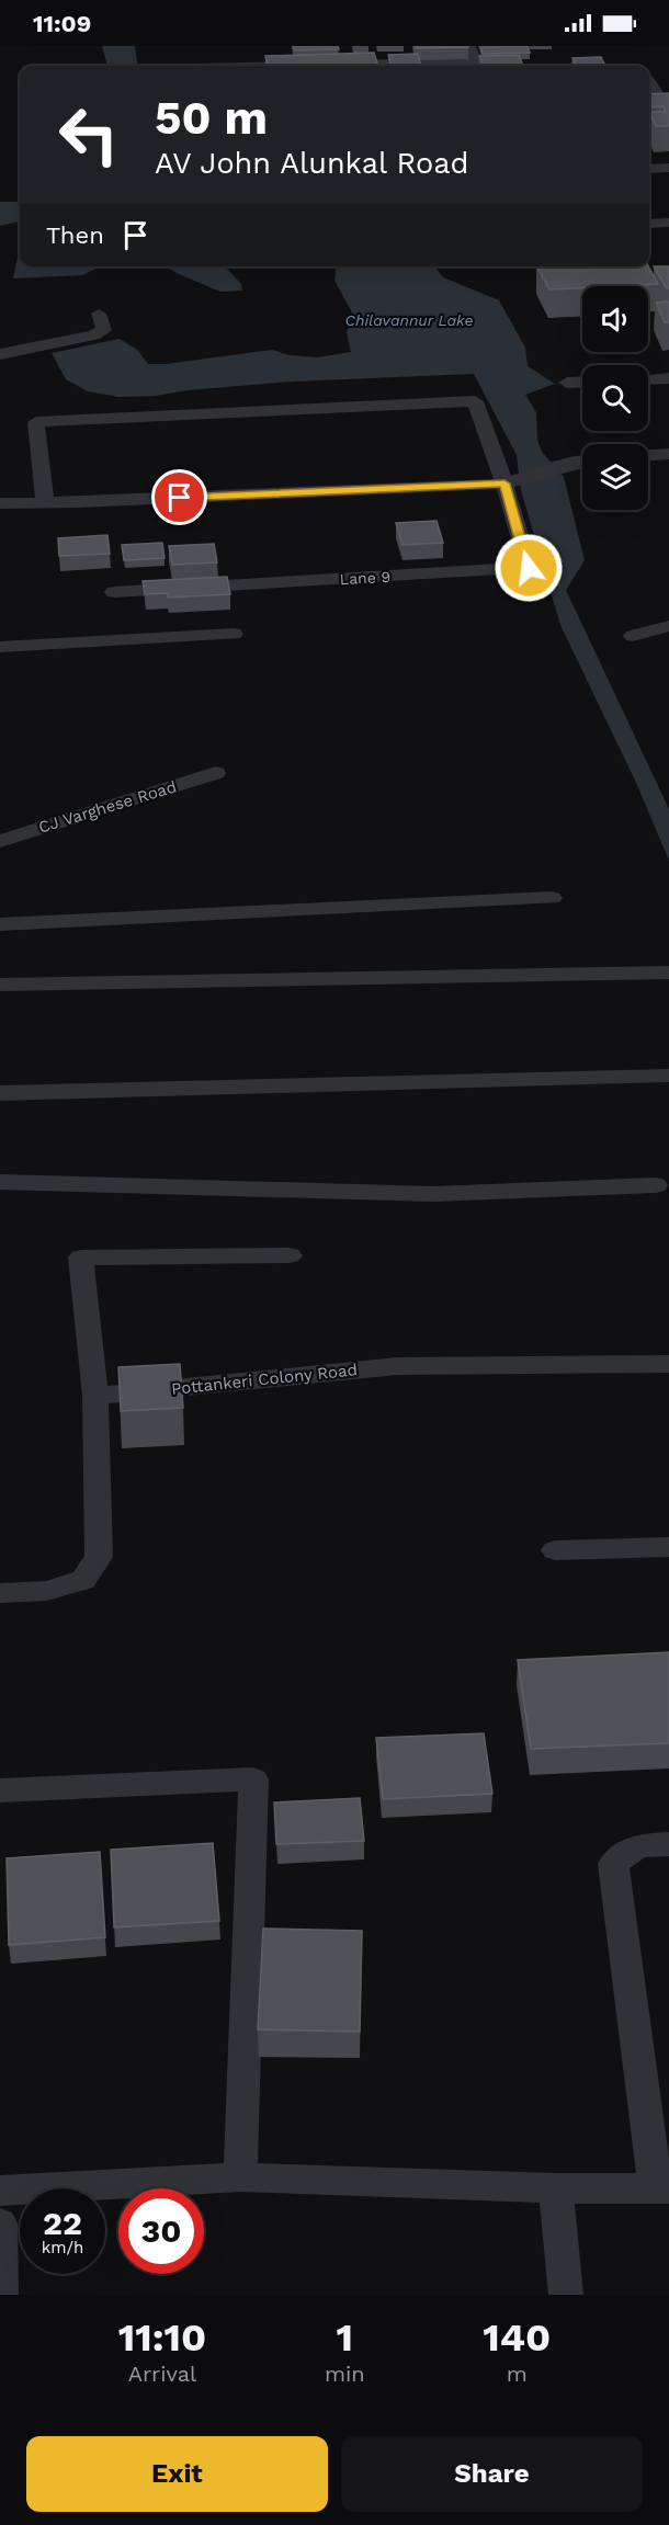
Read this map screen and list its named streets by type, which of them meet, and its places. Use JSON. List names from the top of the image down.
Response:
{
  "streets": {
    "street": ["Lane 9", "CJ Varghese Road", "Pottankeri Colony Road"]
  },
  "water": ["Chilavannur Lake"],
  "page": {
    "status": "11:09",
    "turn": ["50 m", "AV John Alunkal Road"],
    "then": "Then",
    "speed": "22 km/h",
    "limit": "30",
    "eta": [
      "11:10",
      "Arrival",
      "1",
      "min",
      "140",
      "m"
    ],
    "buttons": ["Exit", "Share"]
  }
}
